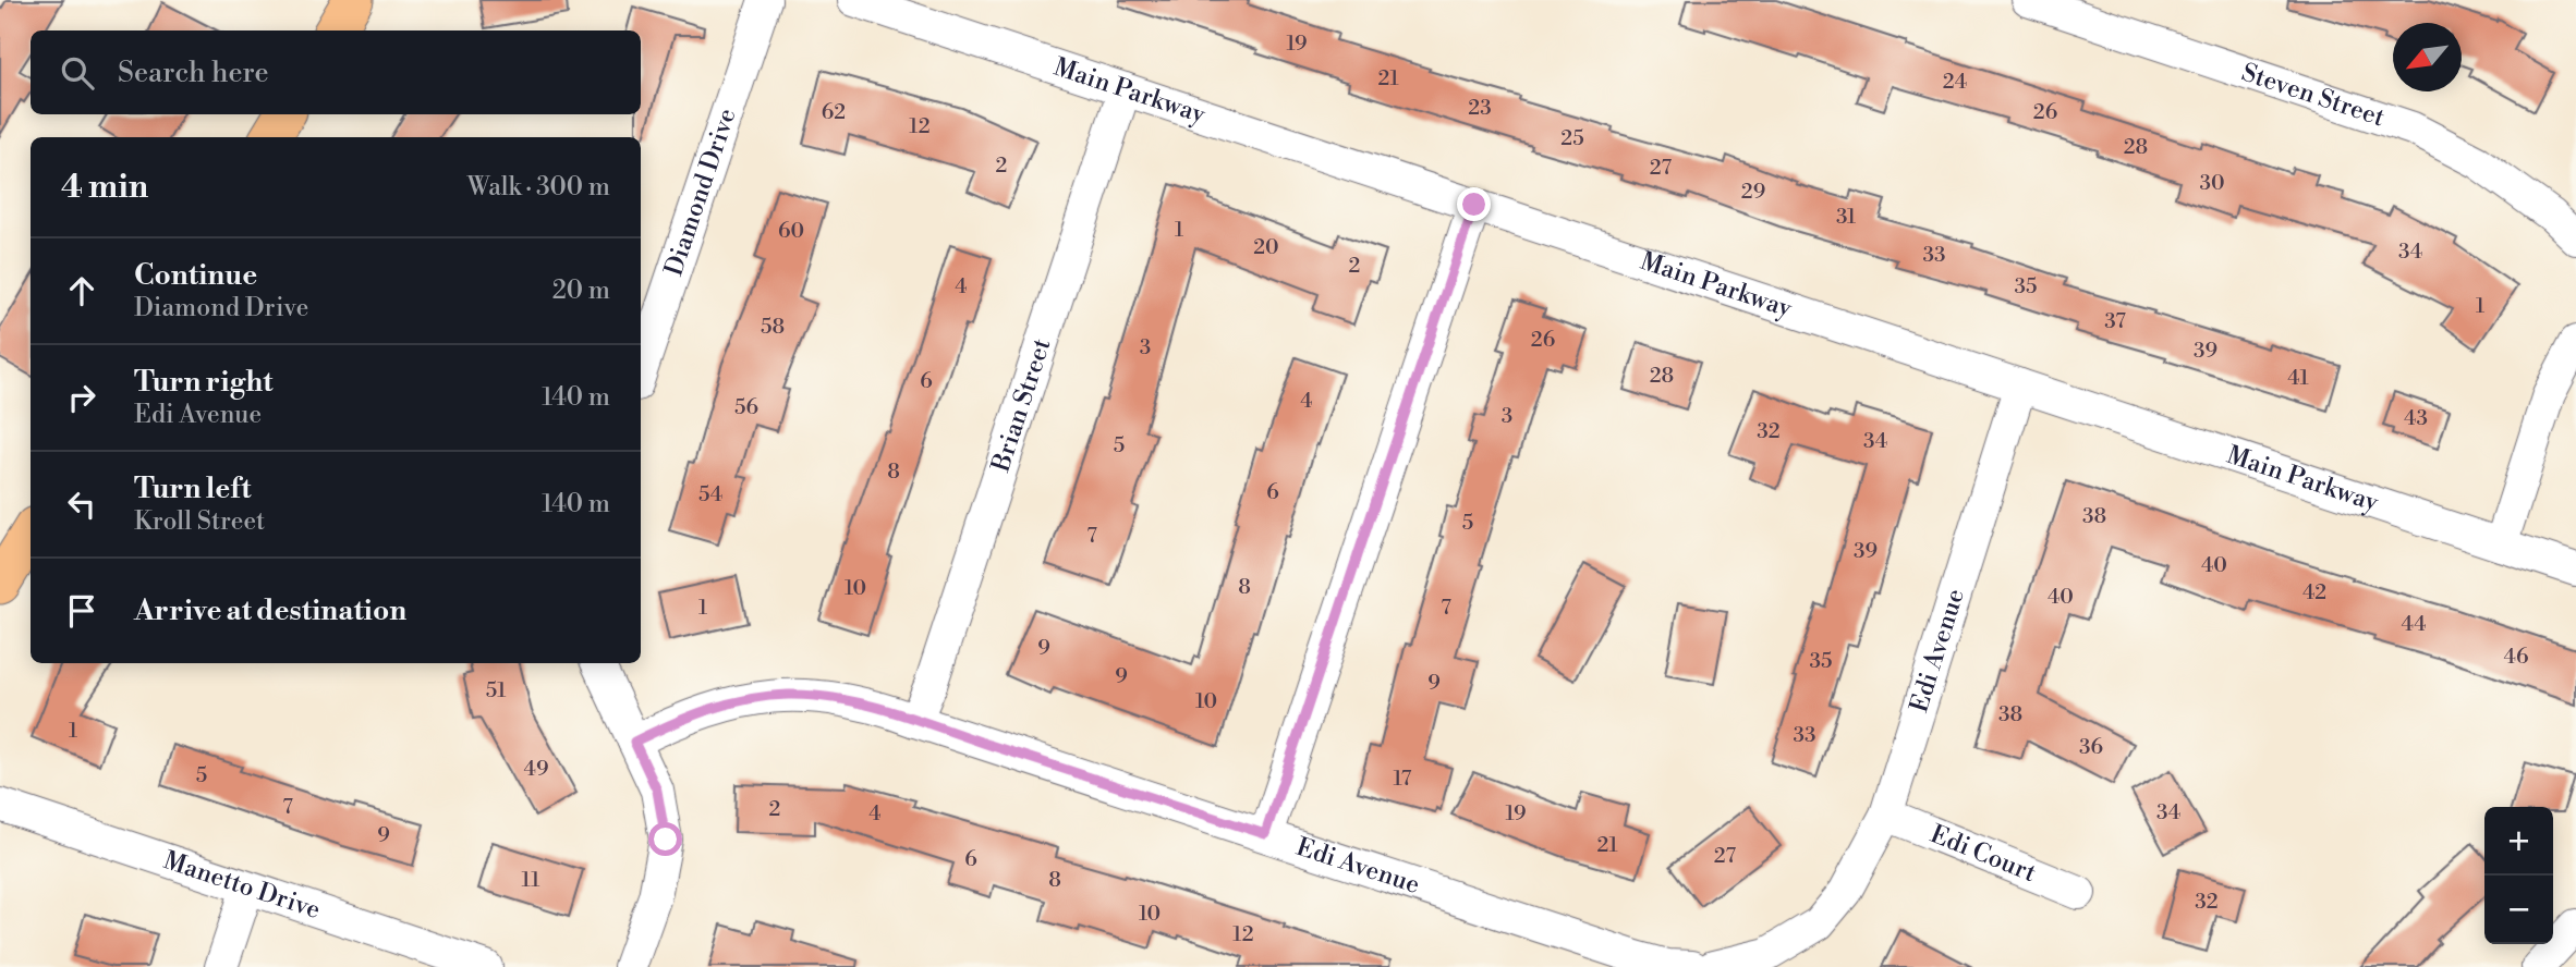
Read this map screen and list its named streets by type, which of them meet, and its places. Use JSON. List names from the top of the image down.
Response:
{
  "streets": {
    "street": [
      "Main Parkway",
      "Steven Street",
      "Diamond Drive",
      "Brian Street",
      "Edi Avenue",
      "Edi Court",
      "Manetto Drive"
    ]
  },
  "crossings": [
    ["Main Parkway", "Brian Street"],
    ["Main Parkway", "Edi Avenue"],
    ["Brian Street", "Edi Avenue"],
    ["Edi Avenue", "Edi Court"]
  ],
  "house_numbers": [
    "19",
    "21",
    "24",
    "23",
    "62",
    "26",
    "12",
    "25",
    "28",
    "2",
    "27",
    "30",
    "29",
    "31",
    "1",
    "60",
    "20",
    "34",
    "33",
    "2",
    "4",
    "35",
    "1",
    "37",
    "58",
    "26",
    "3",
    "39",
    "28",
    "41",
    "6",
    "4",
    "56",
    "3",
    "43",
    "32",
    "34",
    "5",
    "8",
    "6",
    "54",
    "38",
    "5",
    "7",
    "39",
    "40",
    "8",
    "10",
    "42",
    "40",
    "1",
    "7",
    "44",
    "9",
    "46",
    "35",
    "9",
    "9",
    "51",
    "10",
    "38",
    "1",
    "33",
    "36",
    "49",
    "5",
    "17",
    "7",
    "2",
    "34",
    "4",
    "19",
    "9",
    "21",
    "27",
    "6",
    "11",
    "8",
    "32",
    "10",
    "12"
  ],
  "north": "bottom left",
  "page": {
    "search": "Search here",
    "heading": ["4 min", "Walk · 300 m"],
    "list": [
      ["Continue", "Diamond Drive", "20 m"],
      ["Turn right", "Edi Avenue", "140 m"],
      ["Turn left", "Kroll Street", "140 m"],
      "Arrive at destination"
    ],
    "map_buttons": ["+", "−"]
  }
}
